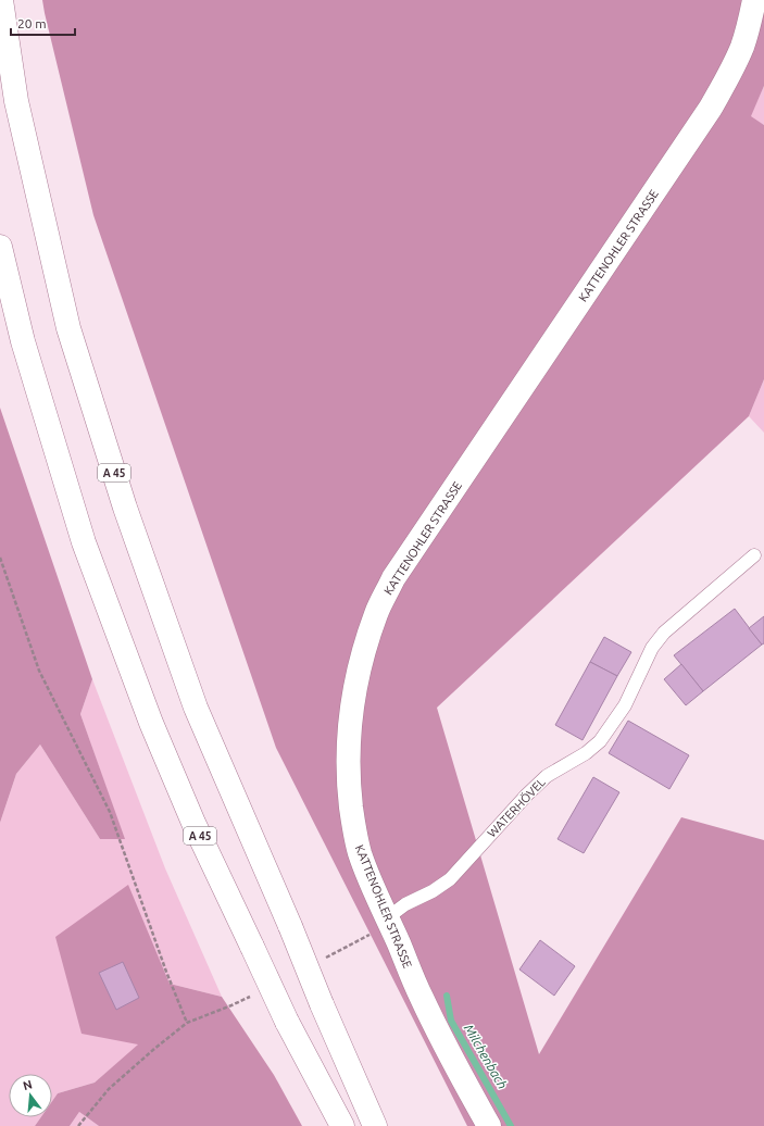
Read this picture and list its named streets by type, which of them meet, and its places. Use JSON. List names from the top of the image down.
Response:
{
  "streets": {
    "main road": ["KATTENOHLER STRASSE", "A 45"],
    "lane": ["WATERHÖVEL"]
  },
  "crossings": [
    ["KATTENOHLER STRASSE", "WATERHÖVEL"]
  ],
  "water": ["Milchenbach"],
  "scale_bar": "20 m",
  "north": "top"
}
